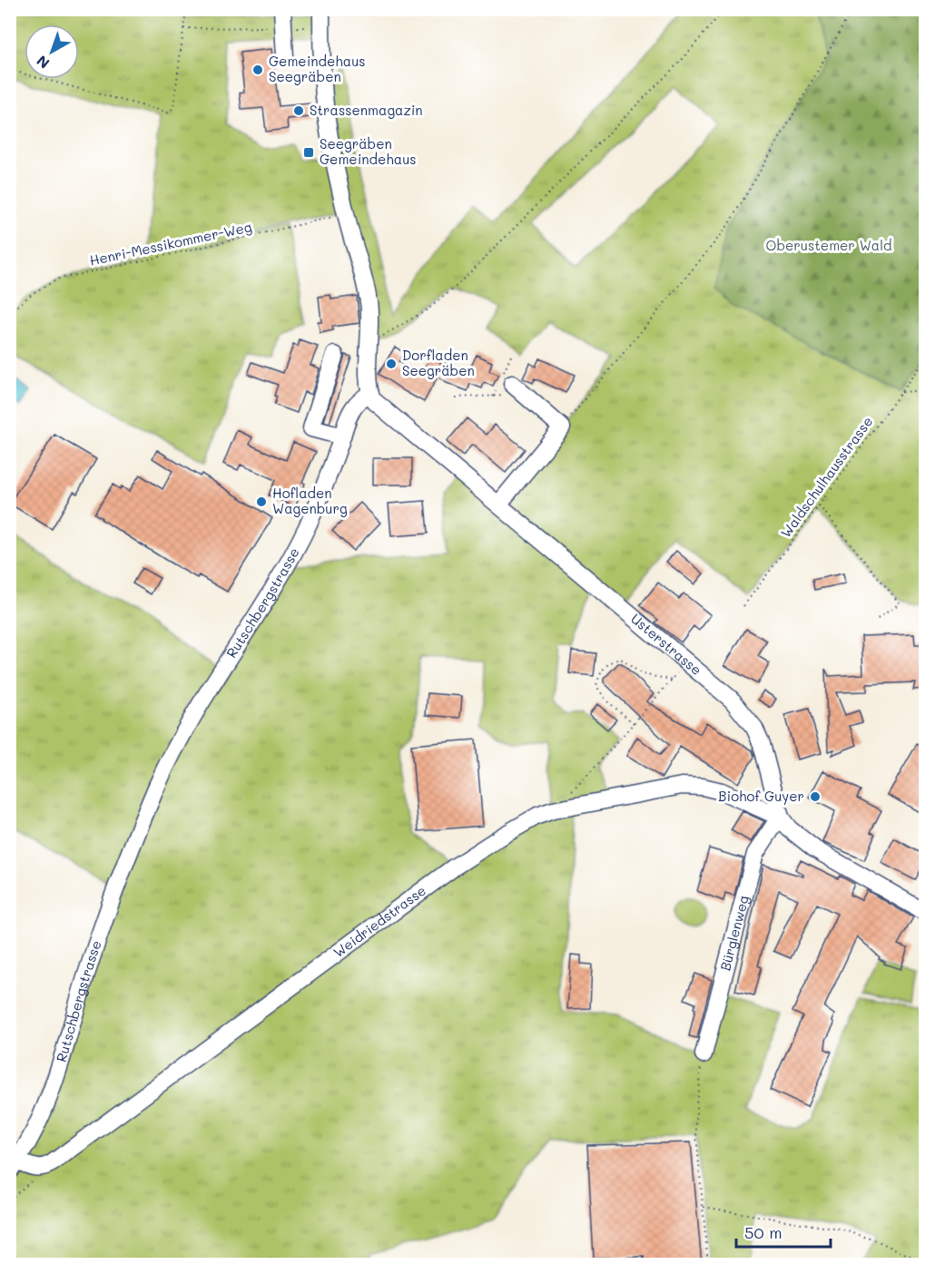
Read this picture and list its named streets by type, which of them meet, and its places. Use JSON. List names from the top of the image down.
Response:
{
  "streets": {
    "street": [
      "Rutschbergstrasse",
      "Usterstrasse",
      "Weidriedstrasse",
      "Bürglenweg"
    ],
    "path": ["Henri-Messikommer-Weg", "Waldschulhausstrasse"]
  },
  "crossings": [
    ["Rutschbergstrasse", "Usterstrasse"],
    ["Usterstrasse", "Weidriedstrasse"],
    ["Usterstrasse", "Bürglenweg"],
    ["Weidriedstrasse", "Bürglenweg"]
  ],
  "parks": ["Oberustemer Wald"],
  "places": {
    "other": [
      "Gemeindehaus Seegräben",
      "Strassenmagazin",
      "Dorfladen Seegräben",
      "Hofladen Wagenburg",
      "Biohof Guyer"
    ],
    "transit": ["Seegräben Gemeindehaus"]
  },
  "scale_bar": "50 m",
  "north": "bottom left"
}
